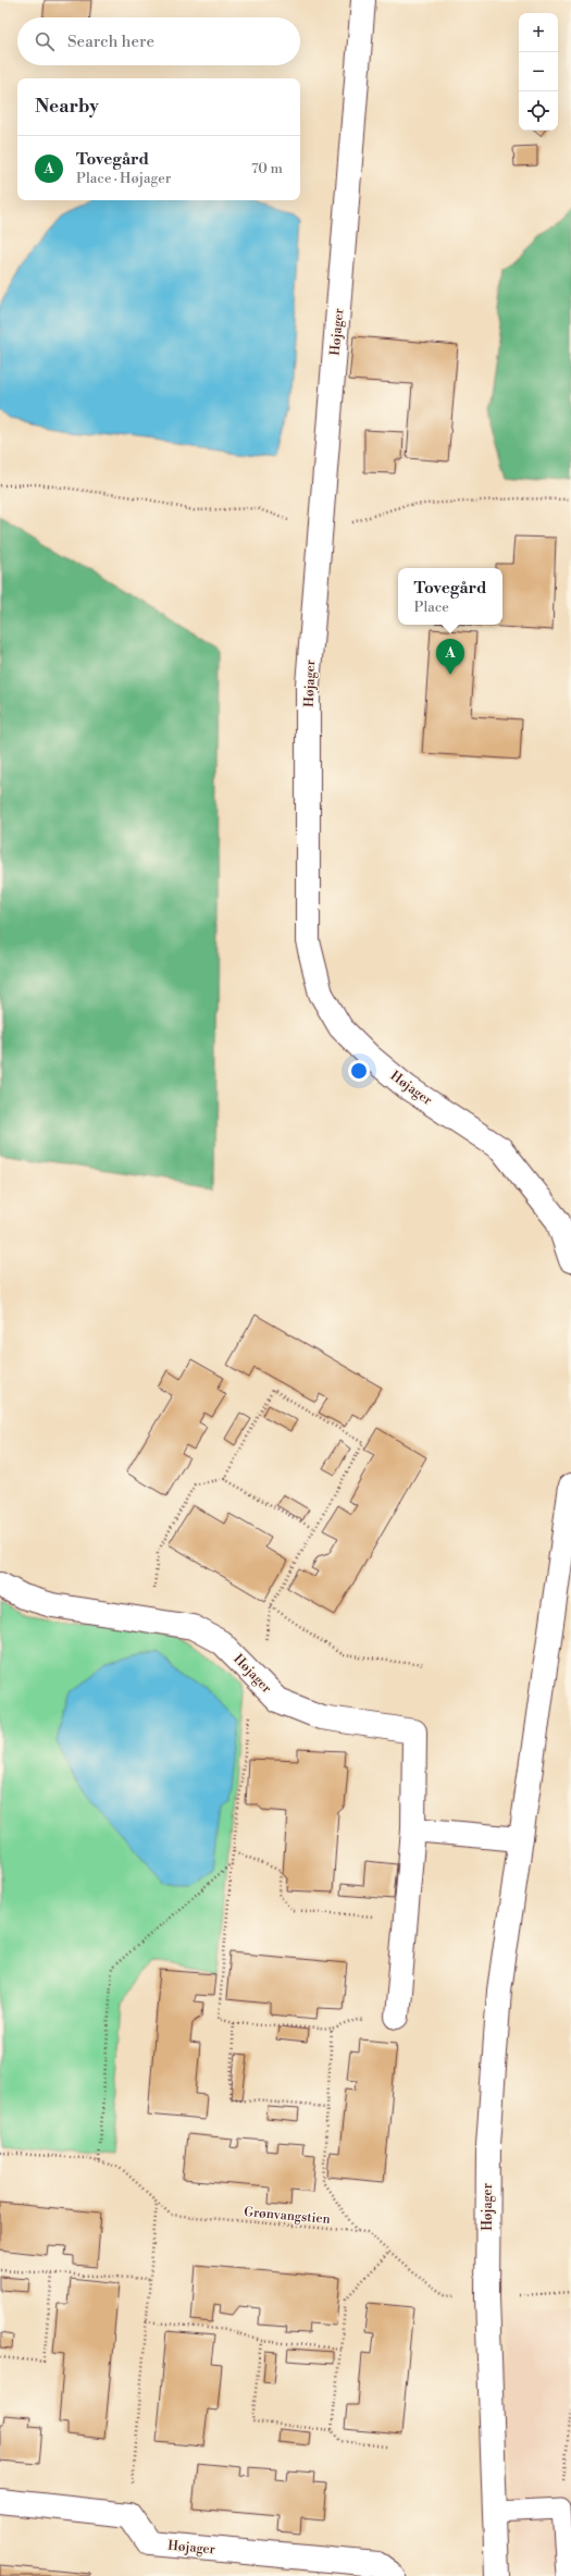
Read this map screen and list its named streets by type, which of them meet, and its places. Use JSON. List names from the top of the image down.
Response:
{
  "streets": {
    "street": ["Højager"],
    "path": ["Grønvangstien"]
  },
  "crossings": [
    ["Højager", "Grønvangstien"]
  ],
  "page": {
    "map_buttons": ["+", "−"],
    "search": "Search here",
    "heading": "Nearby",
    "list": [
      {
        "mark": "A",
        "name": "Tovegård",
        "note": "Place · Højager",
        "value": "70 m"
      }
    ],
    "popup": ["Tovegård", "Place"],
    "pins": "A"
  }
}
